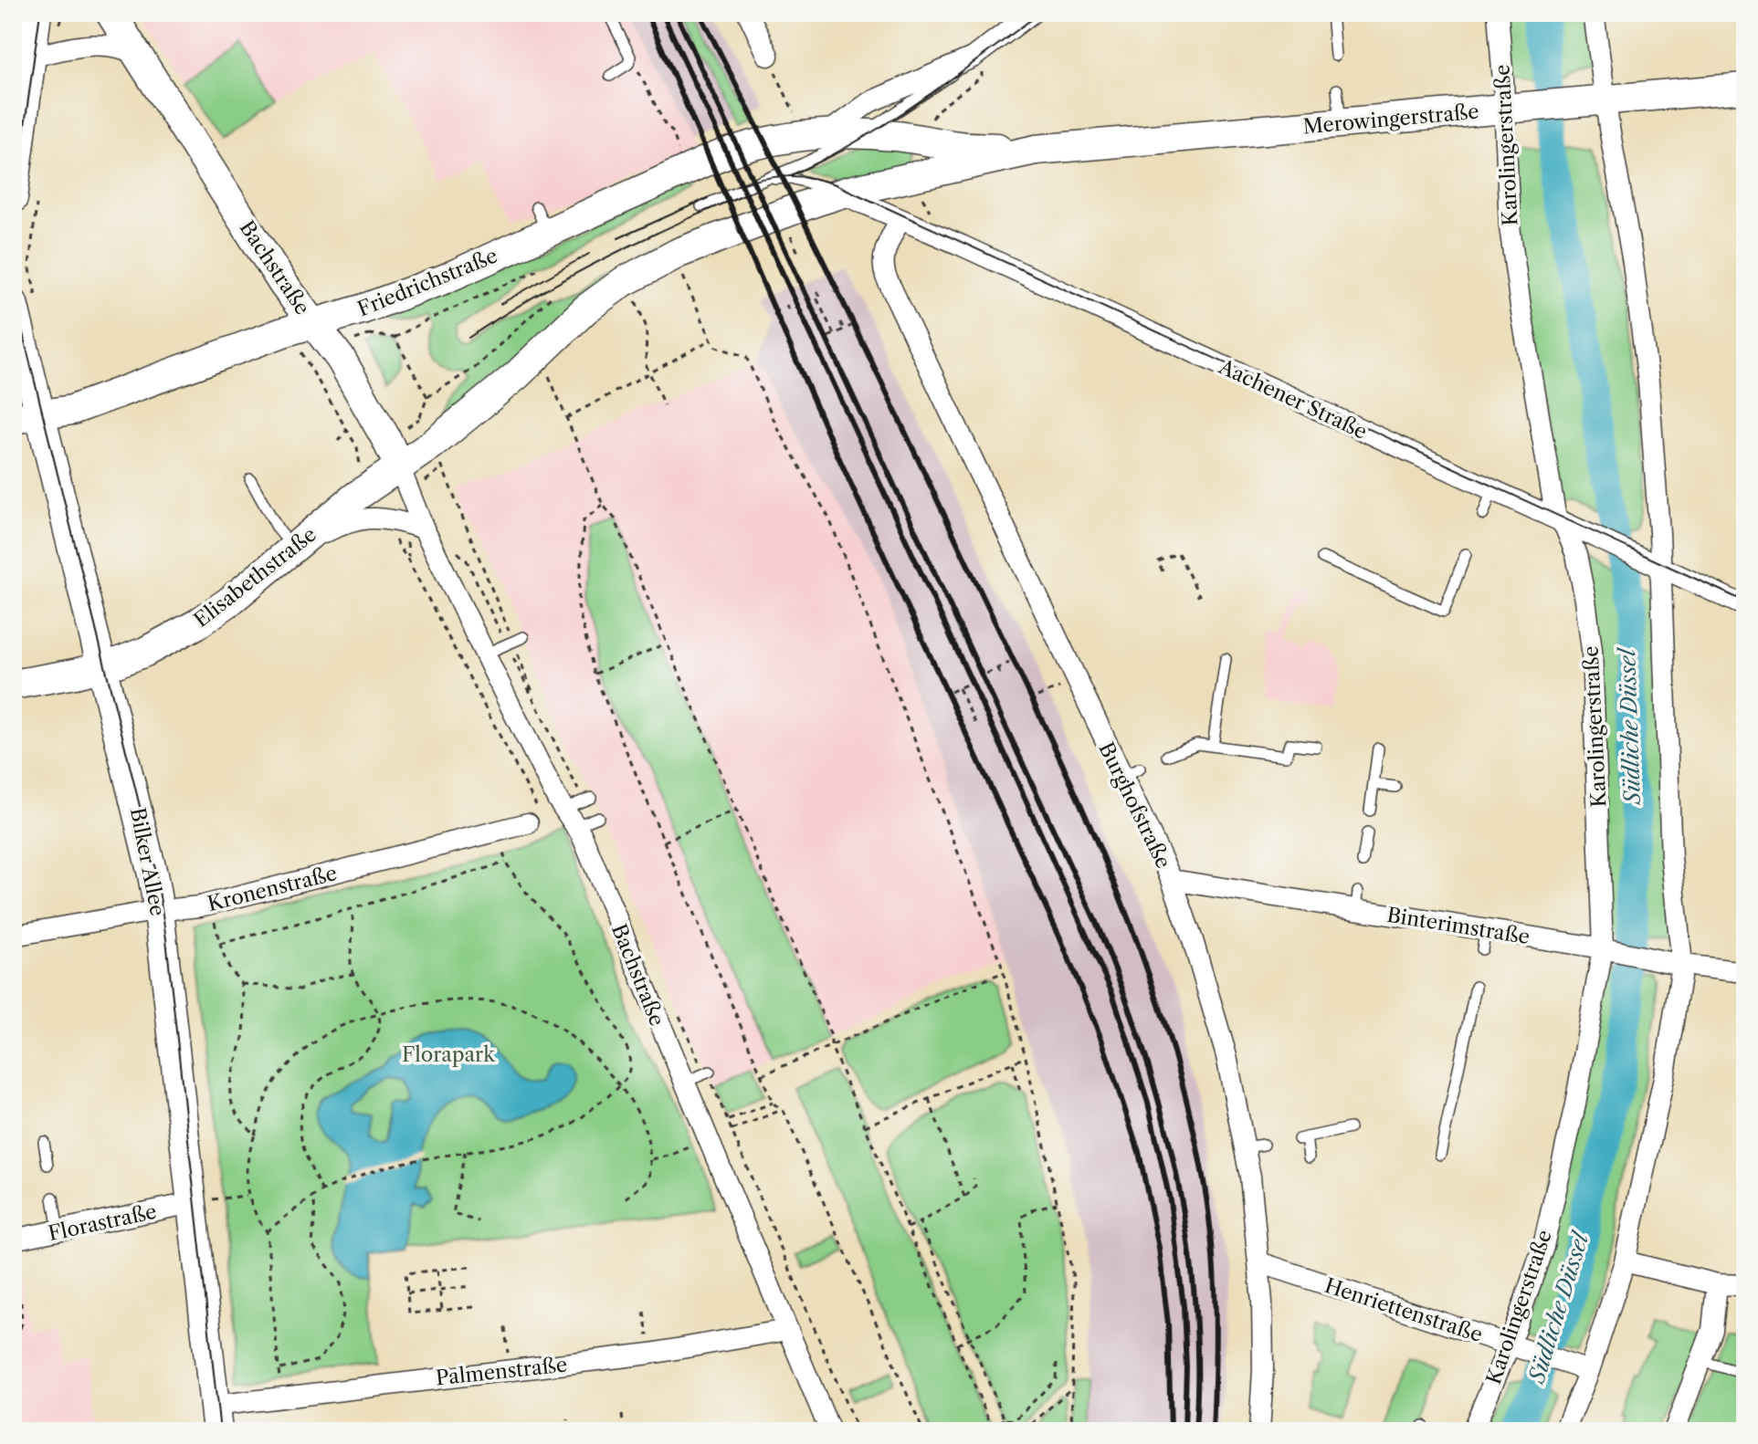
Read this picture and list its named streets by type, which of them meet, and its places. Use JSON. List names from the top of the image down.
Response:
{
  "streets": {
    "main road": [
      "Merowingerstraße",
      "Bachstraße",
      "Friedrichstraße",
      "Elisabethstraße",
      "Bilker Allee"
    ],
    "street": [
      "Karolingerstraße",
      "Aachener Straße",
      "Burghofstraße",
      "Kronenstraße",
      "Binterimstraße",
      "Florastraße",
      "Henriettenstraße",
      "Palmenstraße"
    ]
  },
  "crossings": [
    ["Merowingerstraße", "Karolingerstraße"],
    ["Merowingerstraße", "Friedrichstraße"],
    ["Merowingerstraße", "Aachener Straße"],
    ["Karolingerstraße", "Aachener Straße"],
    ["Karolingerstraße", "Binterimstraße"],
    ["Karolingerstraße", "Henriettenstraße"],
    ["Bachstraße", "Friedrichstraße"],
    ["Bachstraße", "Elisabethstraße"],
    ["Bachstraße", "Palmenstraße"],
    ["Friedrichstraße", "Bilker Allee"],
    ["Aachener Straße", "Burghofstraße"],
    ["Elisabethstraße", "Bilker Allee"],
    ["Burghofstraße", "Binterimstraße"],
    ["Burghofstraße", "Henriettenstraße"],
    ["Bilker Allee", "Kronenstraße"],
    ["Bilker Allee", "Florastraße"],
    ["Bilker Allee", "Palmenstraße"]
  ],
  "water": ["Südliche Düssel"],
  "parks": ["Florapark"]
}
